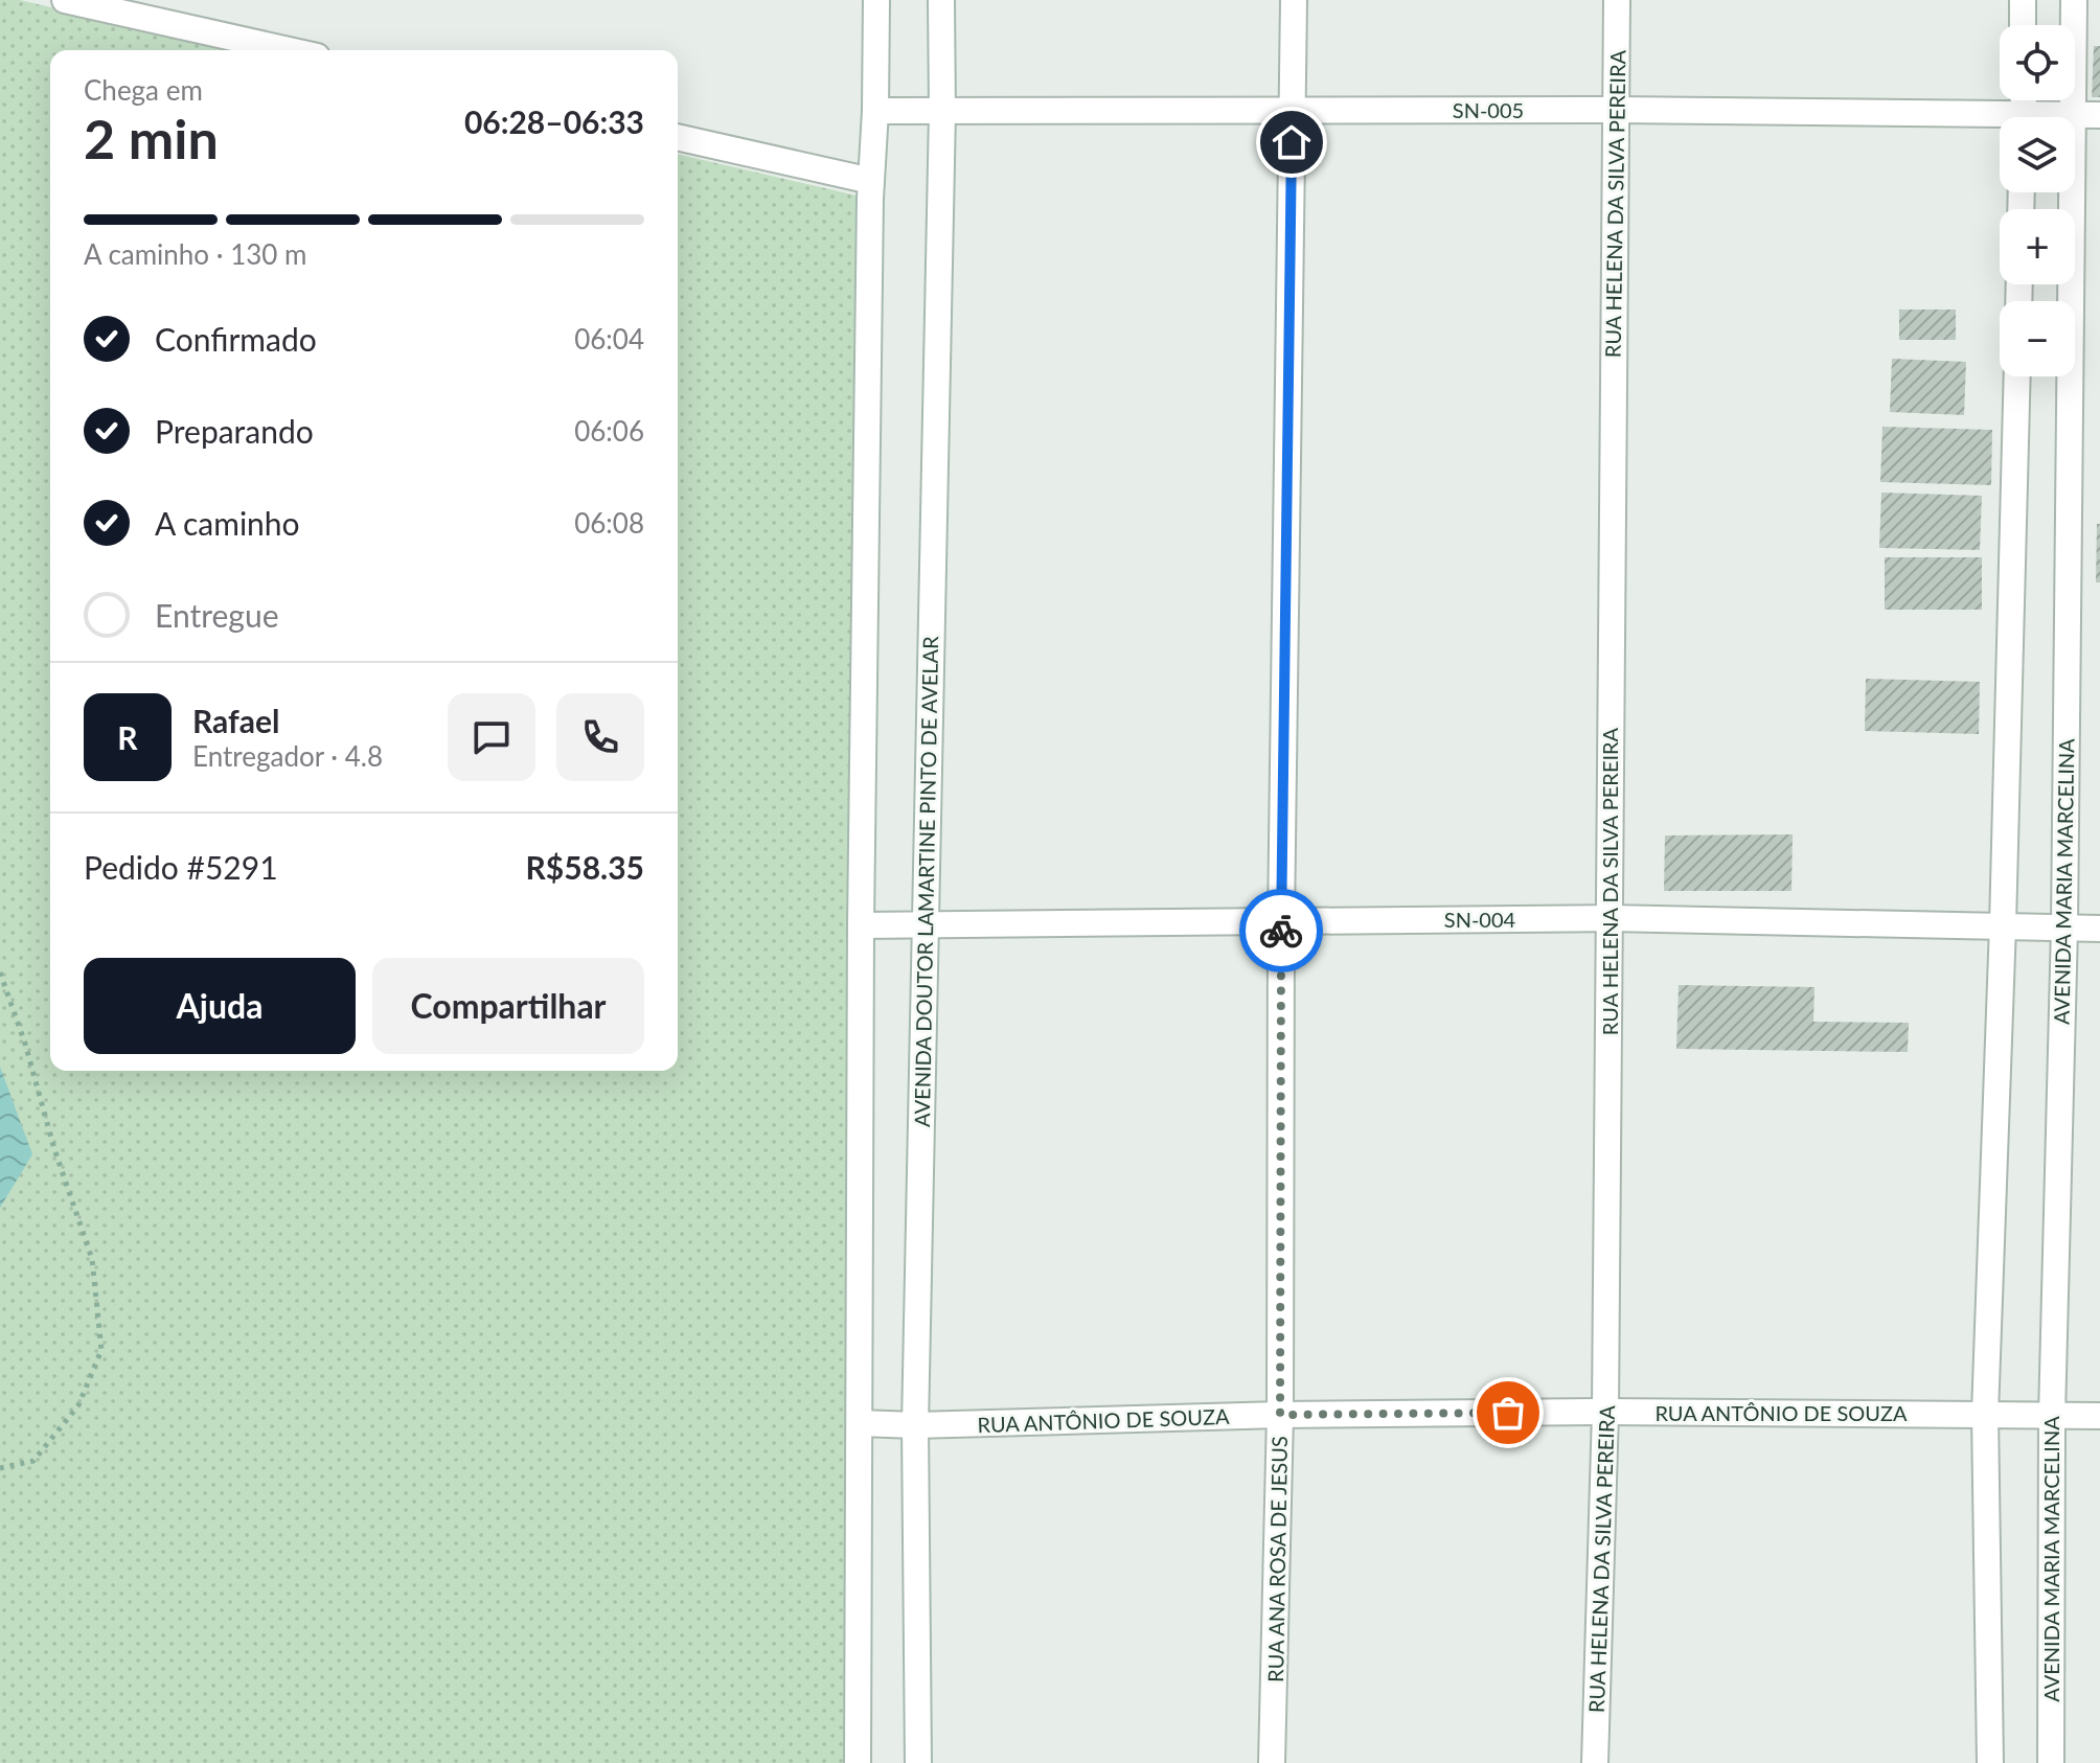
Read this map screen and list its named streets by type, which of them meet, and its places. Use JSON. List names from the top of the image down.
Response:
{
  "streets": {
    "street": [
      "SN-005",
      "RUA HELENA DA SILVA PEREIRA",
      "AVENIDA DOUTOR LAMARTINE PINTO DE AVELAR",
      "AVENIDA MARIA MARCELINA",
      "SN-004",
      "RUA ANTÔNIO DE SOUZA",
      "RUA ANA ROSA DE JESUS"
    ]
  },
  "crossings": [
    ["SN-005", "RUA HELENA DA SILVA PEREIRA"],
    ["SN-005", "AVENIDA DOUTOR LAMARTINE PINTO DE AVELAR"],
    ["SN-005", "AVENIDA MARIA MARCELINA"],
    ["SN-005", "RUA ANA ROSA DE JESUS"],
    ["RUA HELENA DA SILVA PEREIRA", "SN-004"],
    ["RUA HELENA DA SILVA PEREIRA", "RUA ANTÔNIO DE SOUZA"],
    ["AVENIDA DOUTOR LAMARTINE PINTO DE AVELAR", "SN-004"],
    ["AVENIDA DOUTOR LAMARTINE PINTO DE AVELAR", "RUA ANTÔNIO DE SOUZA"],
    ["AVENIDA MARIA MARCELINA", "SN-004"],
    ["AVENIDA MARIA MARCELINA", "RUA ANTÔNIO DE SOUZA"],
    ["SN-004", "RUA ANA ROSA DE JESUS"],
    ["RUA ANTÔNIO DE SOUZA", "RUA ANA ROSA DE JESUS"]
  ],
  "page": {
    "map_buttons": ["+", "−"],
    "heading": ["2 min", "Chega em", "06:28–06:33"],
    "panel": [
      "Rafael",
      "Entregador · 4.8",
      "Pedido #5291",
      "R$58.35"
    ],
    "bar": "A caminho · 130 m",
    "list": [
      ["Confirmado", "06:04"],
      ["Preparando", "06:06"],
      ["A caminho", "06:08"],
      "Entregue"
    ],
    "round": "R",
    "buttons": ["Ajuda", "Compartilhar"]
  }
}
